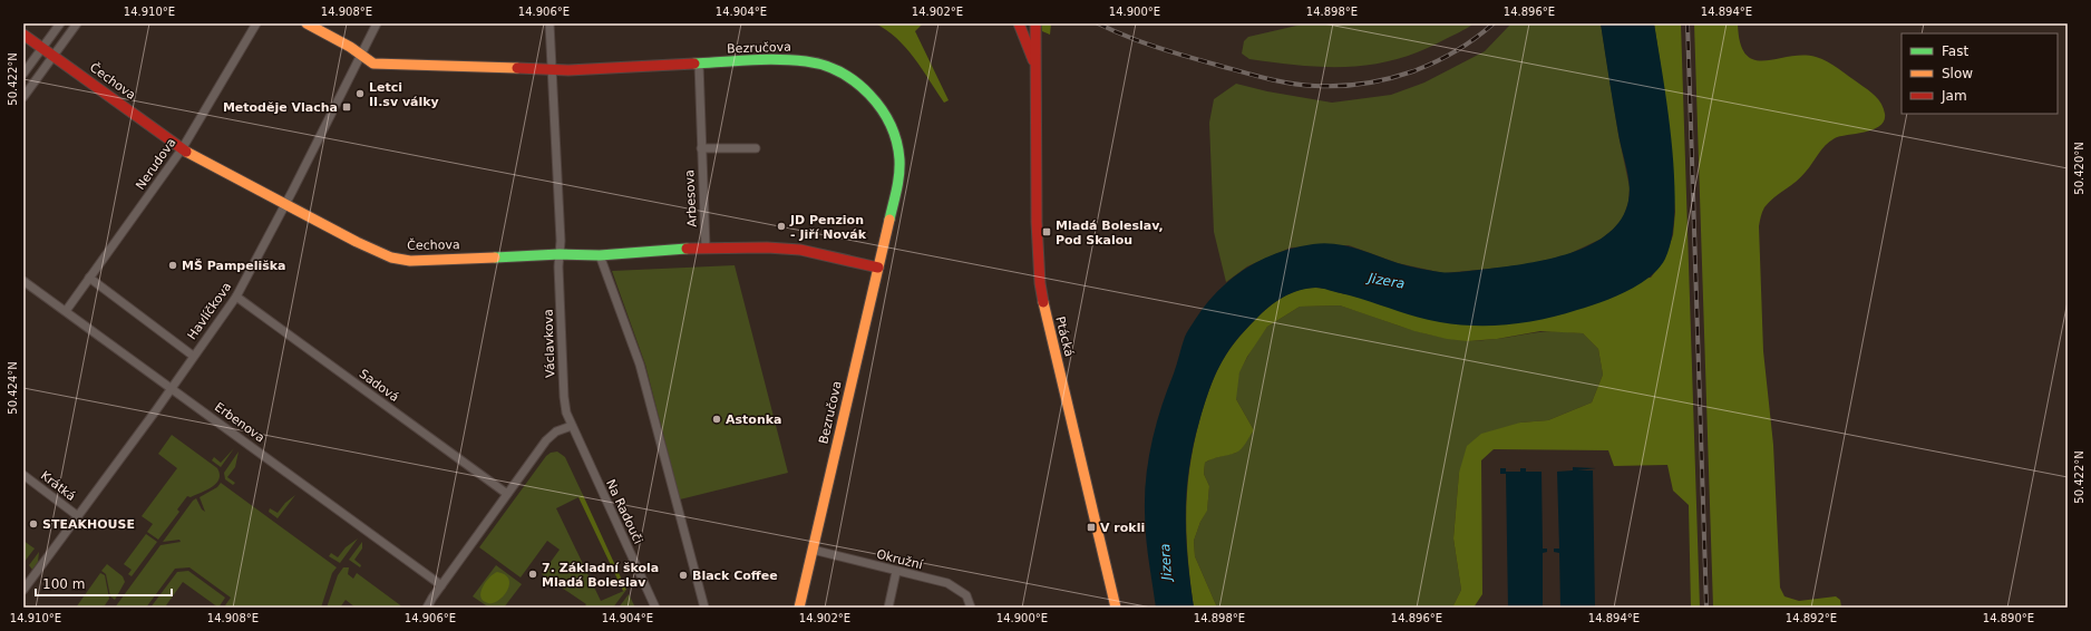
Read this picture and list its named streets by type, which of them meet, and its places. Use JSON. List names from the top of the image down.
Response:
{
  "streets": {
    "street": [
      "Bezručova",
      "Čechova",
      "Nerudova",
      "Arbesova",
      "Havlíčkova",
      "Ptácká",
      "Václavkova",
      "Sadová",
      "Erbenova",
      "Krátká",
      "Na Radouči",
      "Okružní"
    ]
  },
  "crossings": [
    ["Bezručova", "Čechova"],
    ["Bezručova", "Arbesova"],
    ["Bezručova", "Havlíčkova"],
    ["Bezručova", "Václavkova"],
    ["Bezručova", "Okružní"],
    ["Čechova", "Nerudova"],
    ["Čechova", "Arbesova"],
    ["Čechova", "Havlíčkova"],
    ["Čechova", "Václavkova"],
    ["Nerudova", "Erbenova"],
    ["Havlíčkova", "Sadová"],
    ["Havlíčkova", "Erbenova"],
    ["Havlíčkova", "Krátká"],
    ["Václavkova", "Na Radouči"]
  ],
  "water": ["Jizera"],
  "places": {
    "other": [
      "Letci II.sv války",
      "JD Penzion - Jiří Novák",
      "MŠ Pampeliška",
      "Astonka",
      "STEAKHOUSE",
      "7. Základní škola Mladá Boleslav",
      "Black Coffee"
    ],
    "transit": ["Metoděje Vlacha", "Mladá Boleslav, Pod Skalou", "V rokli"]
  },
  "legend": ["Fast", "Slow", "Jam"],
  "scale_bar": "100 m",
  "coordinates": [
    "14.910°E",
    "14.908°E",
    "14.906°E",
    "14.904°E",
    "14.902°E",
    "14.900°E",
    "14.898°E",
    "14.896°E",
    "14.894°E",
    "50.422°N",
    "50.420°N",
    "50.424°N",
    "14.892°E",
    "14.890°E"
  ]
}
